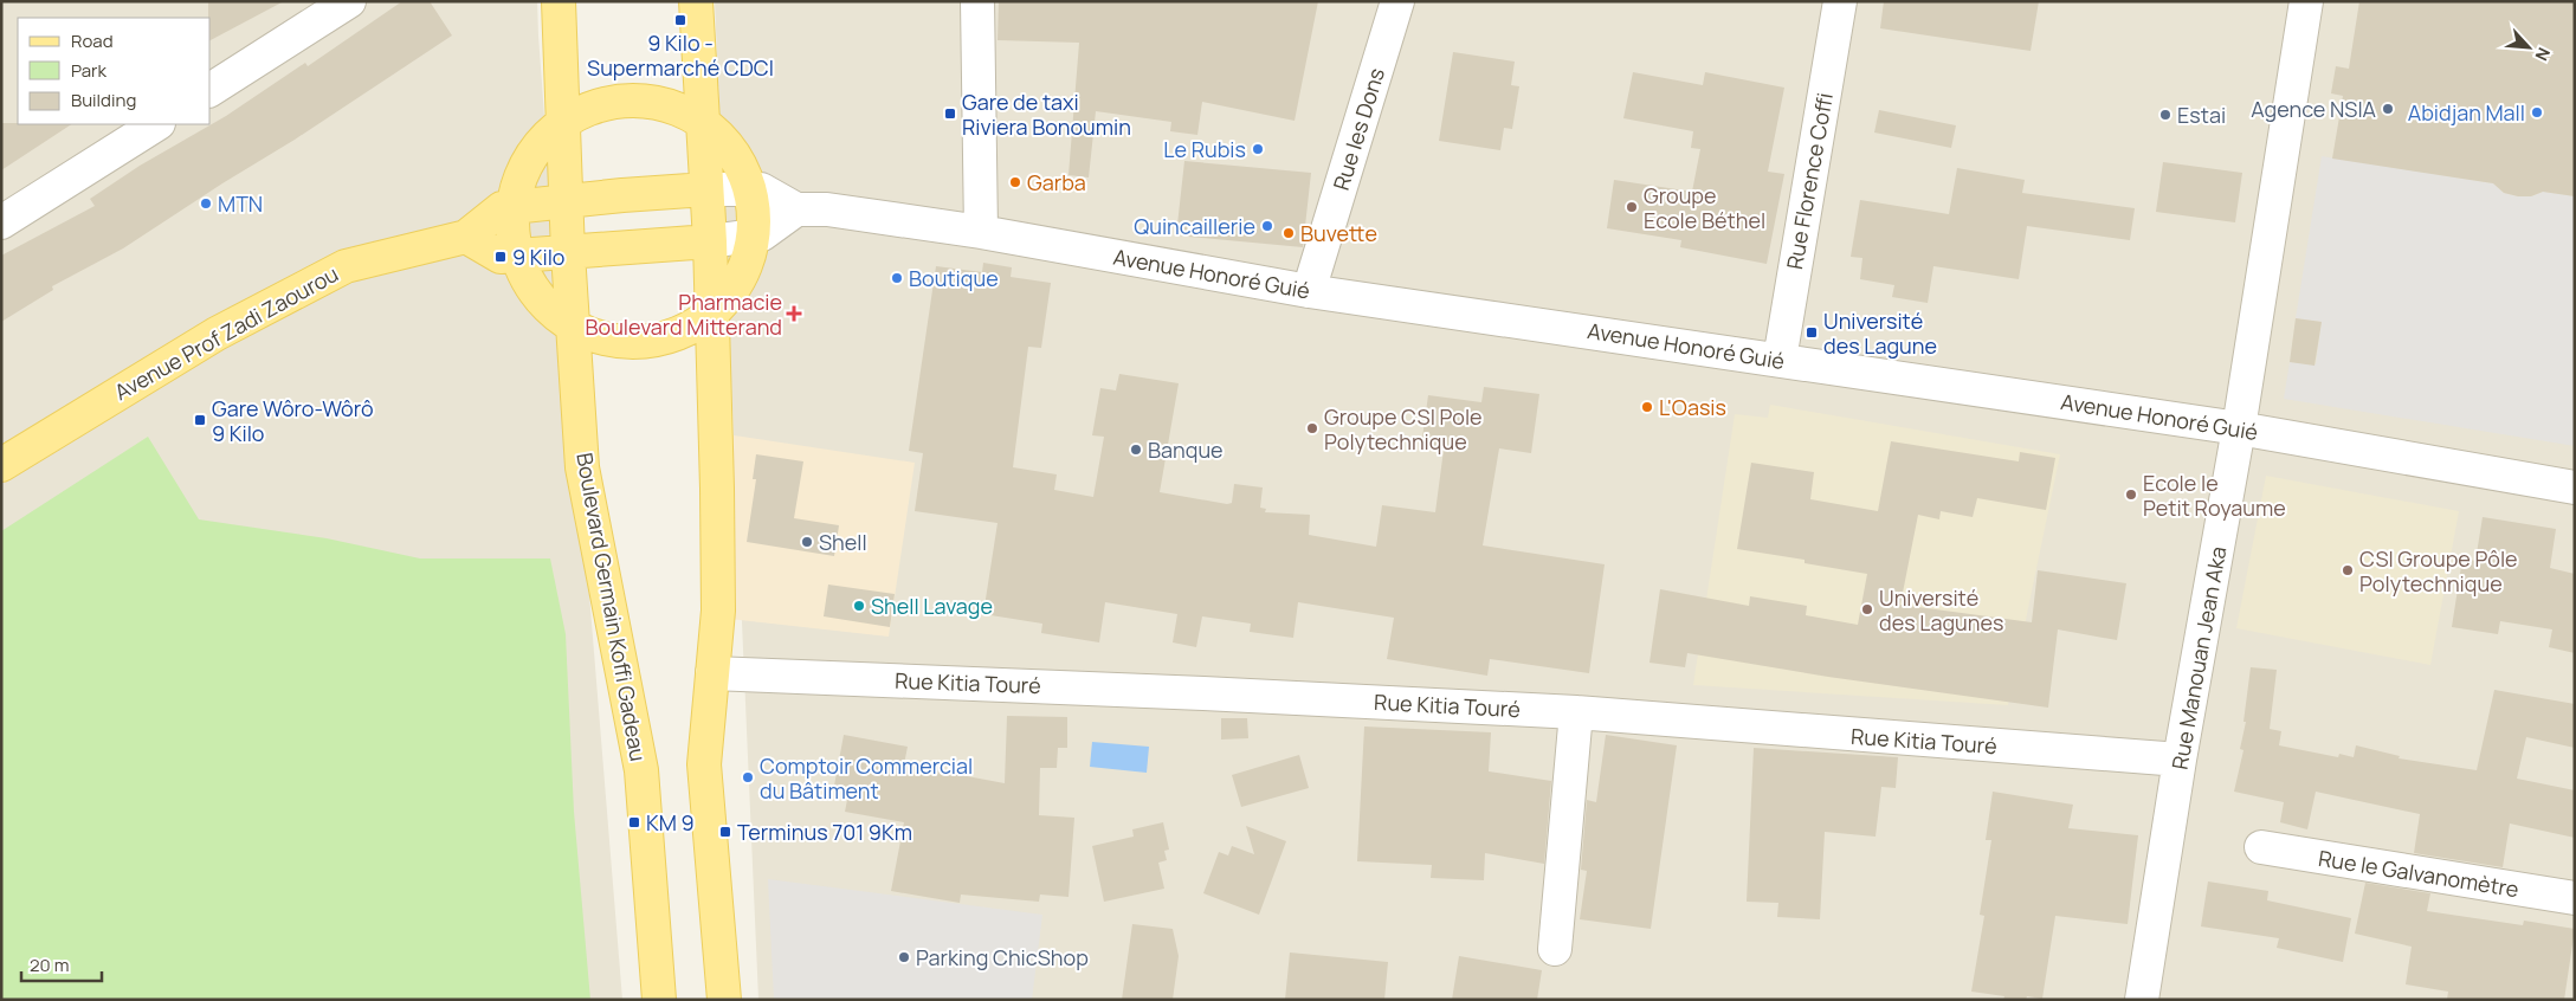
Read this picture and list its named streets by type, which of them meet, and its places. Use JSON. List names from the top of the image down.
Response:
{
  "streets": {
    "main road": ["Avenue Prof Zadi Zaourou", "Boulevard Germain Koffi Gadeau"],
    "street": [
      "Rue les Dons",
      "Rue Florence Coffi",
      "Avenue Honoré Guié",
      "Rue Manouan Jean Aka",
      "Rue Kitia Touré",
      "Rue le Galvanomètre"
    ]
  },
  "crossings": [
    ["Rue les Dons", "Avenue Honoré Guié"],
    ["Rue Florence Coffi", "Avenue Honoré Guié"],
    ["Avenue Honoré Guié", "Rue Manouan Jean Aka"],
    ["Rue Manouan Jean Aka", "Rue Kitia Touré"]
  ],
  "places": {
    "transit": [
      "9 Kilo - Supermarché CDCI",
      "Gare de taxi Riviera Bonoumin",
      "9 Kilo",
      "Université des Lagune",
      "Gare Wôro-Wôrô 9 Kilo",
      "KM 9",
      "Terminus 701 9Km"
    ],
    "other": [
      "Agence NSIA",
      "Abidjan Mall",
      "Estai",
      "Le Rubis",
      "Garba",
      "MTN",
      "Groupe Ecole Béthel",
      "Quincaillerie",
      "Buvette",
      "Boutique",
      "L'Oasis",
      "Groupe CSI Pole Polytechnique",
      "Banque",
      "Ecole le Petit Royaume",
      "Shell",
      "CSI Groupe Pôle Polytechnique",
      "Shell Lavage",
      "Université des Lagunes",
      "Comptoir Commercial du Bâtiment",
      "Parking ChicShop"
    ],
    "health": ["Pharmacie Boulevard Mitterand"]
  },
  "legend": ["Road", "Park", "Building"],
  "scale_bar": "20 m",
  "north": "bottom right"
}
